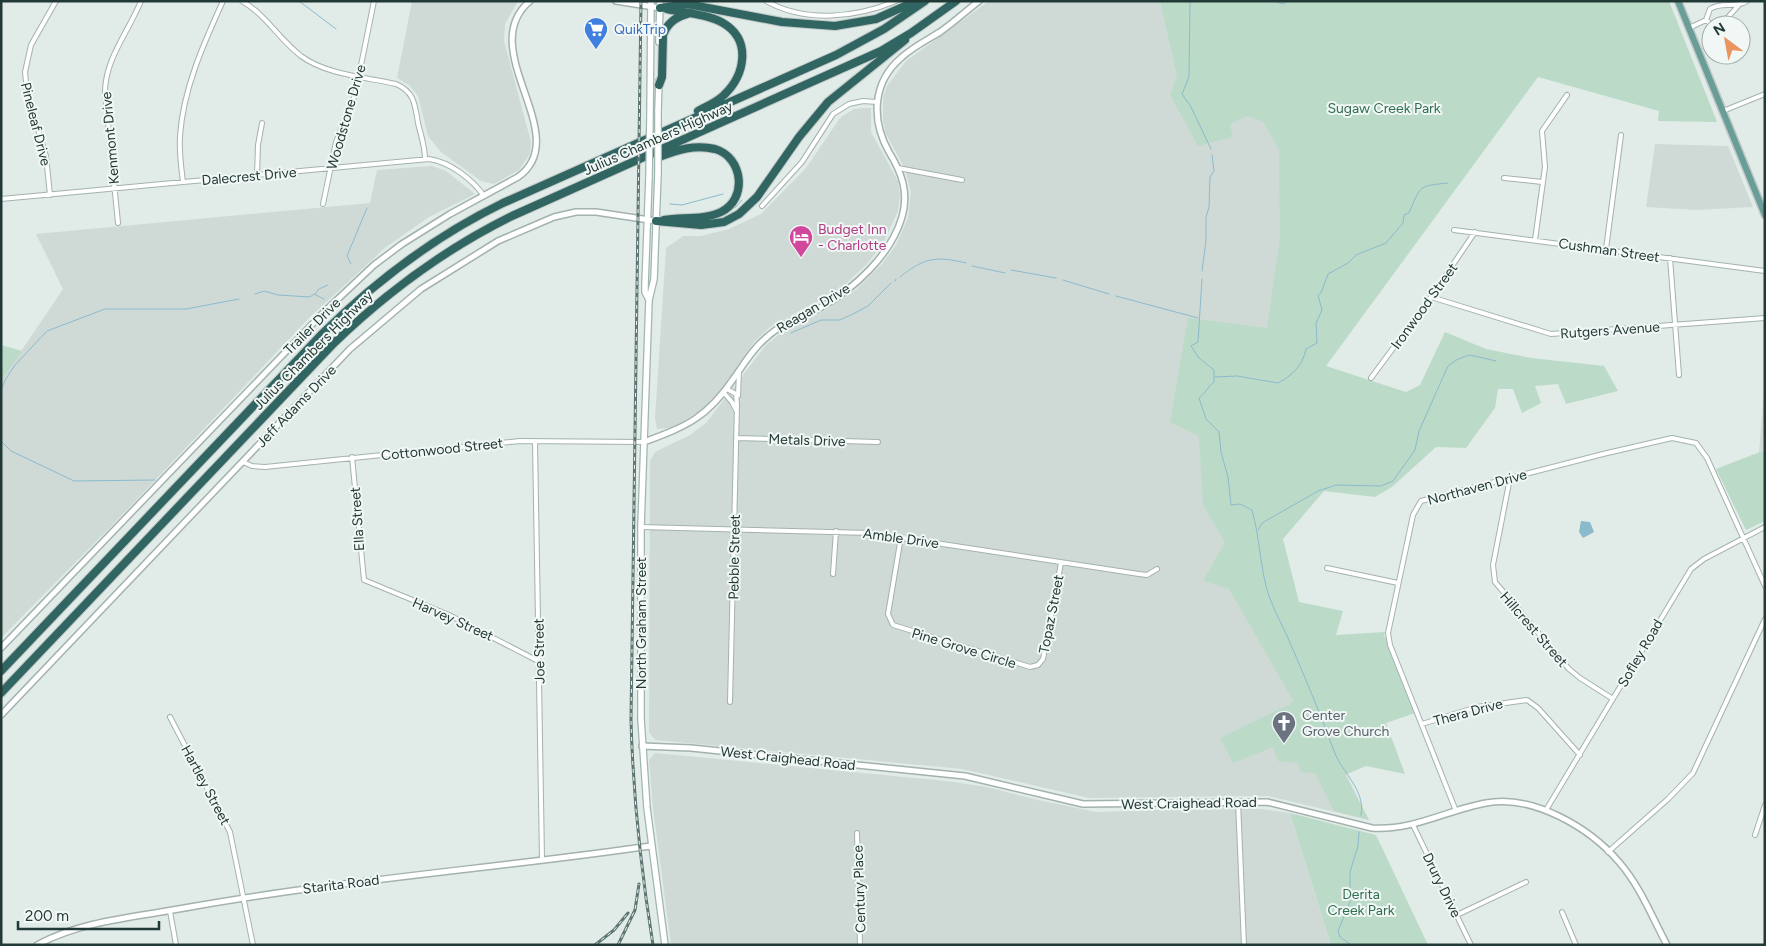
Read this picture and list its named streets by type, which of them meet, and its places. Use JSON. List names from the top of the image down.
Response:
{
  "streets": {
    "highway": ["Julius Chambers Highway"],
    "main road": ["North Graham Street"],
    "street": [
      "Woodstone Drive",
      "Pineleaf Drive",
      "Kenmont Drive",
      "Dalecrest Drive",
      "Cushman Street",
      "Ironwood Street",
      "Reagan Drive",
      "Trailer Drive",
      "Rutgers Avenue",
      "Jeff Adams Drive",
      "Metals Drive",
      "Cottonwood Street",
      "Northaven Drive",
      "Ella Street",
      "Amble Drive",
      "Pebble Street",
      "Topaz Street",
      "Harvey Street",
      "Hillcrest Street",
      "Pine Grove Circle",
      "Joe Street",
      "Sofley Road",
      "Thera Drive",
      "West Craighead Road",
      "Hartley Street",
      "Starita Road",
      "Drury Drive",
      "Century Place"
    ]
  },
  "crossings": [
    ["Woodstone Drive", "Dalecrest Drive"],
    ["Pineleaf Drive", "Dalecrest Drive"],
    ["Kenmont Drive", "Dalecrest Drive"],
    ["Dalecrest Drive", "Trailer Drive"],
    ["Cushman Street", "Ironwood Street"],
    ["Ironwood Street", "Rutgers Avenue"],
    ["Reagan Drive", "Cottonwood Street"],
    ["Reagan Drive", "Pebble Street"],
    ["Reagan Drive", "North Graham Street"],
    ["Jeff Adams Drive", "Cottonwood Street"],
    ["Jeff Adams Drive", "North Graham Street"],
    ["Metals Drive", "Pebble Street"],
    ["Cottonwood Street", "Ella Street"],
    ["Cottonwood Street", "North Graham Street"],
    ["Cottonwood Street", "Joe Street"],
    ["Northaven Drive", "Hillcrest Street"],
    ["Northaven Drive", "Sofley Road"],
    ["Northaven Drive", "Thera Drive"],
    ["Northaven Drive", "West Craighead Road"],
    ["Ella Street", "Harvey Street"],
    ["Amble Drive", "Pebble Street"],
    ["Amble Drive", "Topaz Street"],
    ["Amble Drive", "North Graham Street"],
    ["Amble Drive", "Pine Grove Circle"],
    ["Topaz Street", "Pine Grove Circle"],
    ["Harvey Street", "Joe Street"],
    ["North Graham Street", "West Craighead Road"],
    ["North Graham Street", "Starita Road"],
    ["Hillcrest Street", "Sofley Road"],
    ["Joe Street", "Starita Road"],
    ["Sofley Road", "Thera Drive"],
    ["Sofley Road", "West Craighead Road"],
    ["West Craighead Road", "Drury Drive"],
    ["Hartley Street", "Starita Road"]
  ],
  "parks": ["Sugaw Creek Park", "Derita Creek Park"],
  "places": {
    "supermarket": ["QuikTrip"],
    "hotel": ["Budget Inn - Charlotte"],
    "church": ["Center Grove Church"]
  },
  "scale_bar": "200 m",
  "north": "top left"
}
